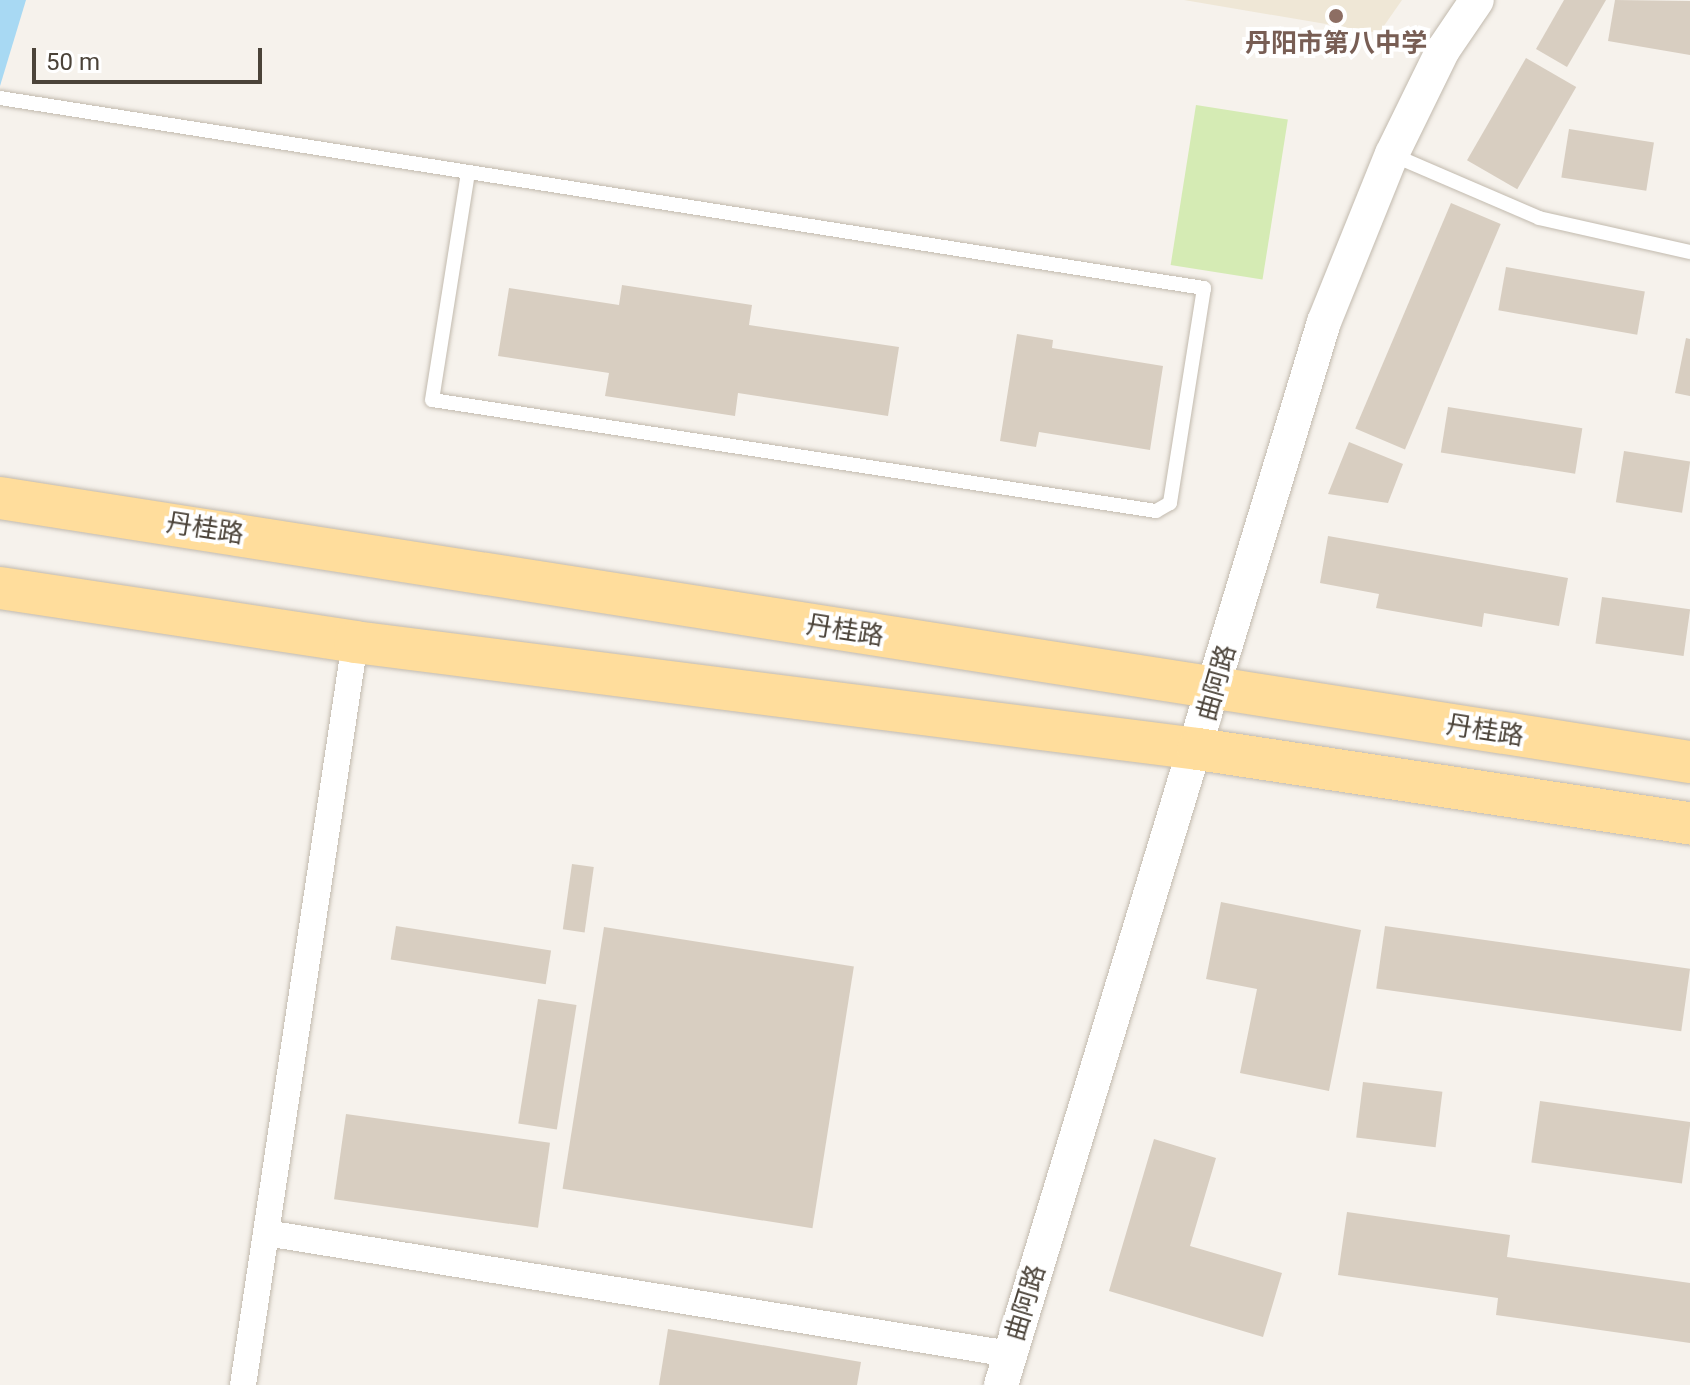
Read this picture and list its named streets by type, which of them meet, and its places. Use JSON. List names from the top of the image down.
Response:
{
  "streets": {
    "main road": ["丹桂路"],
    "street": ["曲阿路"]
  },
  "crossings": [
    ["丹桂路", "曲阿路"]
  ],
  "places": ["丹阳市第八中学"],
  "scale_bar": "50 m"
}
